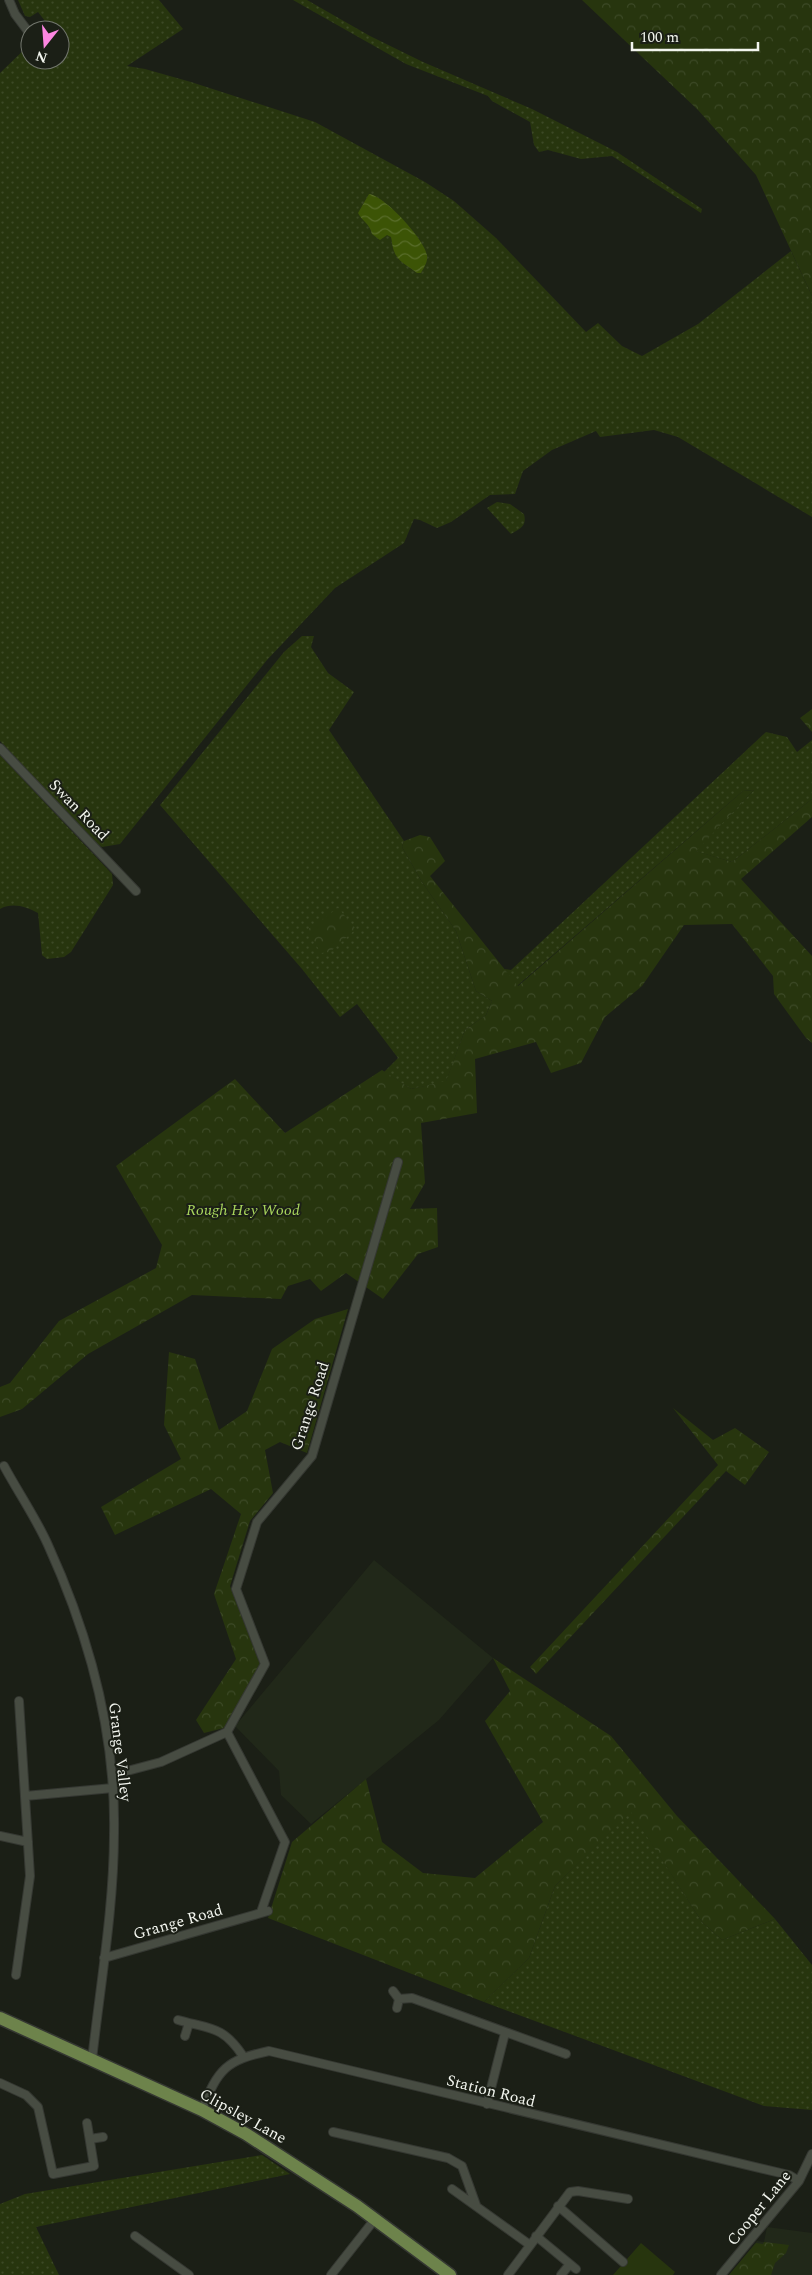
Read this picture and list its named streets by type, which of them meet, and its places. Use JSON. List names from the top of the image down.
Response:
{
  "streets": {
    "main road": ["Clipsley Lane"],
    "street": [
      "Swan Road",
      "Grange Road",
      "Grange Valley",
      "Station Road",
      "Cooper Lane"
    ]
  },
  "crossings": [
    ["Grange Road", "Grange Valley"],
    ["Grange Valley", "Clipsley Lane"],
    ["Station Road", "Clipsley Lane"],
    ["Station Road", "Cooper Lane"]
  ],
  "parks": ["Rough Hey Wood"],
  "scale_bar": "100 m",
  "north": "bottom"
}
